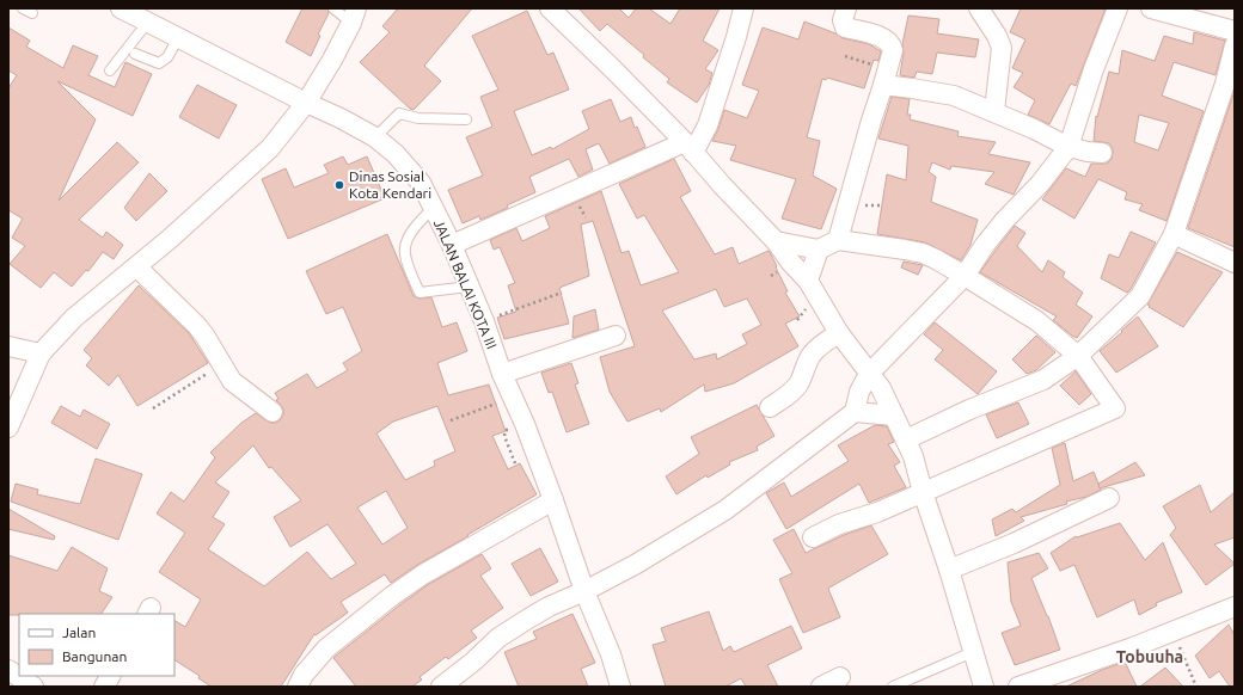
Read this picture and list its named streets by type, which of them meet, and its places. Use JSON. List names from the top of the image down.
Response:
{
  "streets": {
    "street": ["JALAN BALAI KOTA III"]
  },
  "districts": ["Tobuuha"],
  "places": ["Dinas Sosial Kota Kendari"],
  "legend": ["Jalan", "Bangunan"]
}
